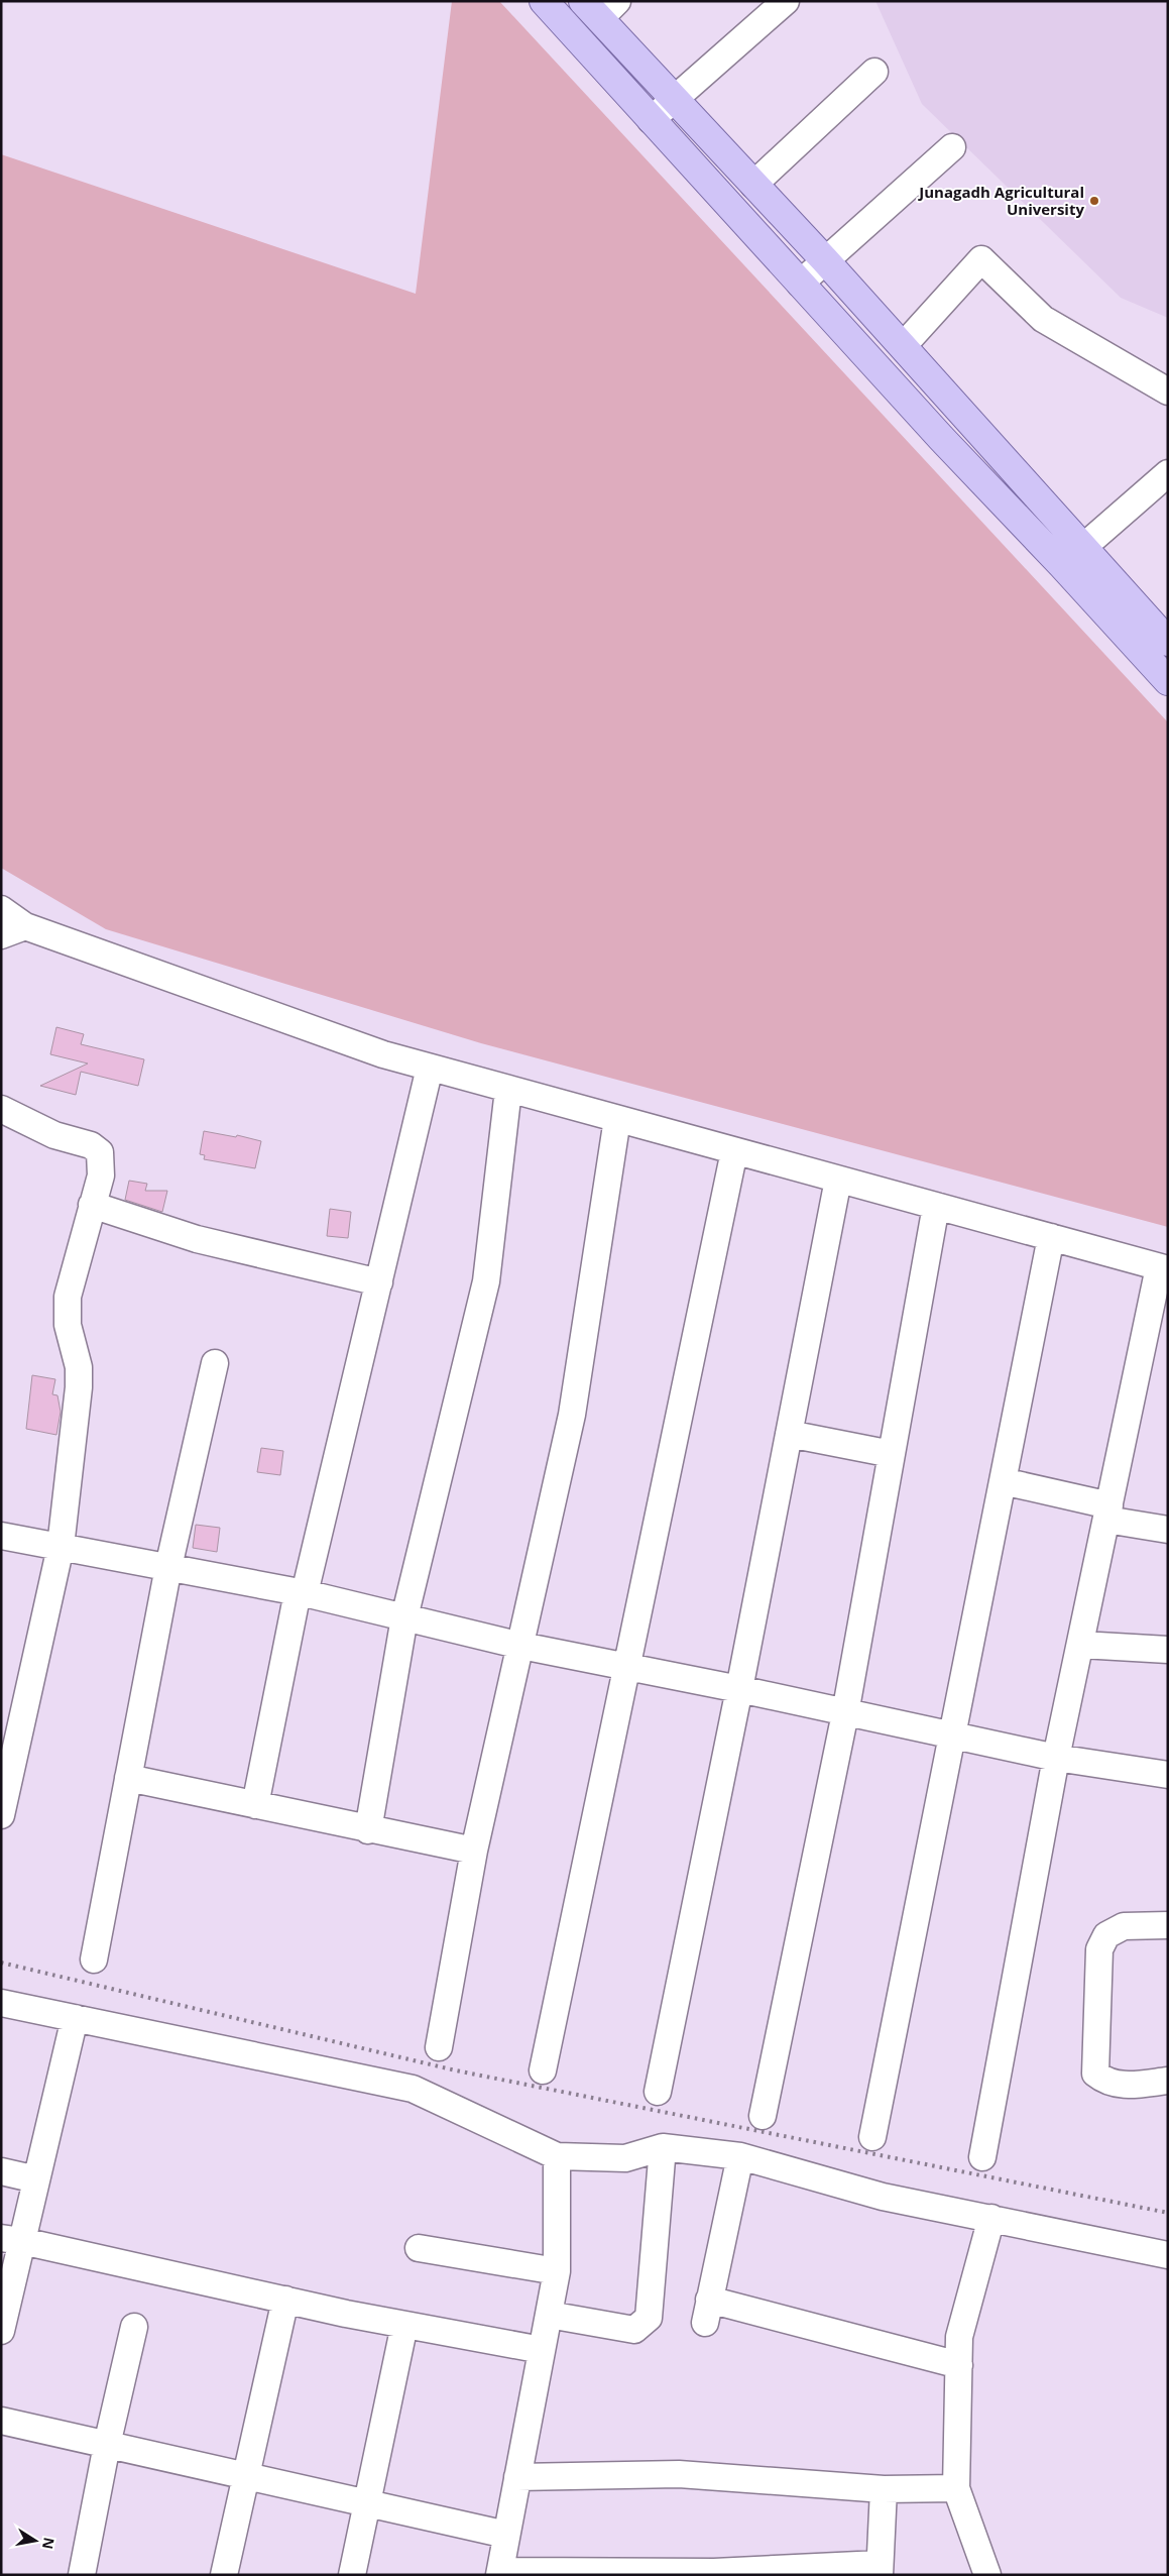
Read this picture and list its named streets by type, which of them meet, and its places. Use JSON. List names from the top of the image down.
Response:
{
  "places": ["Junagadh Agricultural University"],
  "north": "right"
}
